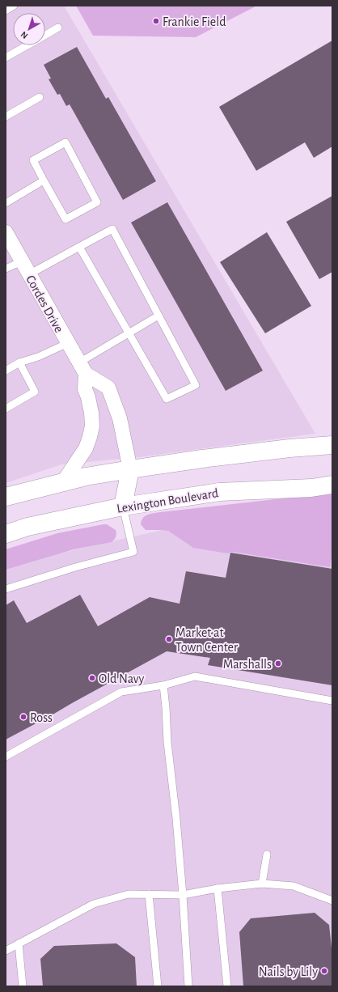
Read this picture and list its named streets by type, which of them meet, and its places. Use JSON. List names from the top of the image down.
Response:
{
  "streets": {
    "main road": ["Lexington Boulevard"],
    "street": ["Cordes Drive"]
  },
  "places": [
    "Frankie Field",
    "Market at Town Center",
    "Marshalls",
    "Old Navy",
    "Ross",
    "Nails by Lily"
  ],
  "north": "bottom left"
}
